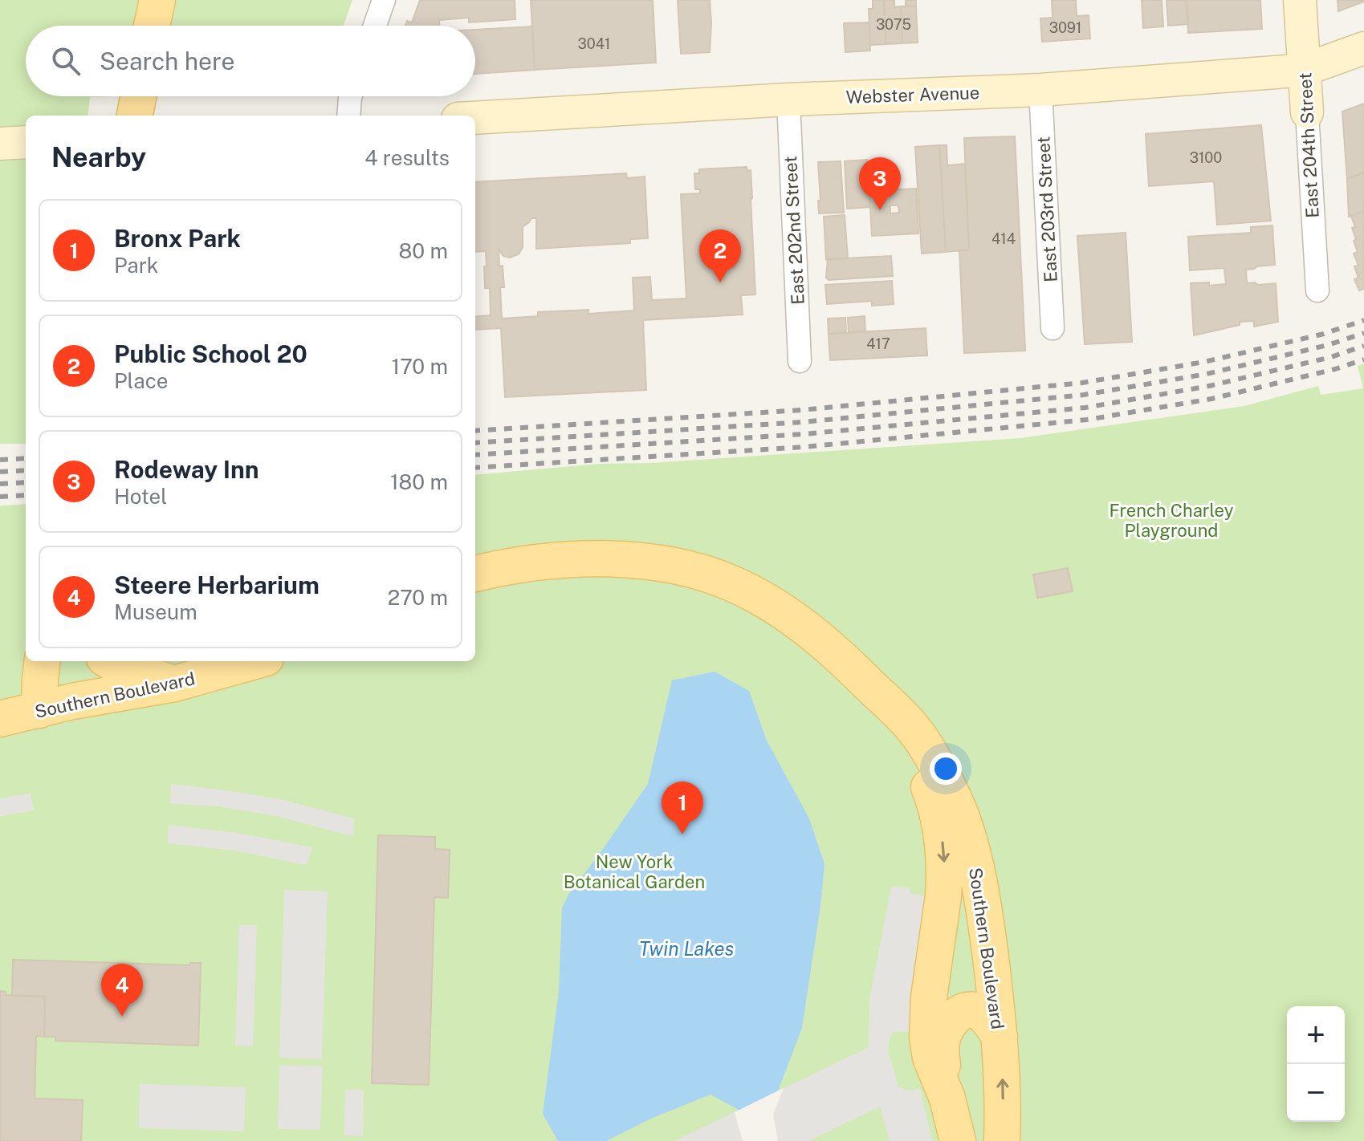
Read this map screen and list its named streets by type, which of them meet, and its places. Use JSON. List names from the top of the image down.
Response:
{
  "streets": {
    "main road": ["Webster Avenue", "East 204th Street", "Southern Boulevard"],
    "street": ["East 203rd Street", "East 202nd Street"]
  },
  "crossings": [
    ["Webster Avenue", "East 204th Street"],
    ["Webster Avenue", "East 203rd Street"],
    ["Webster Avenue", "East 202nd Street"]
  ],
  "water": ["Twin Lakes"],
  "parks": ["French Charley Playground", "New York Botanical Garden"],
  "house_numbers": [
    "3075",
    "3091",
    "3041",
    "3100",
    "414",
    "417"
  ],
  "page": {
    "search": "Search here",
    "heading": ["Nearby", "4 results"],
    "pins": [
      "3",
      "2",
      "1",
      "4"
    ],
    "list": [
      {
        "mark": "1",
        "name": "Bronx Park",
        "note": "Park",
        "value": "80 m"
      },
      {
        "mark": "2",
        "name": "Public School 20",
        "note": "Place",
        "value": "170 m"
      },
      {
        "mark": "3",
        "name": "Rodeway Inn",
        "note": "Hotel",
        "value": "180 m"
      },
      {
        "mark": "4",
        "name": "Steere Herbarium",
        "note": "Museum",
        "value": "270 m"
      }
    ],
    "map_buttons": ["+", "−"]
  }
}
